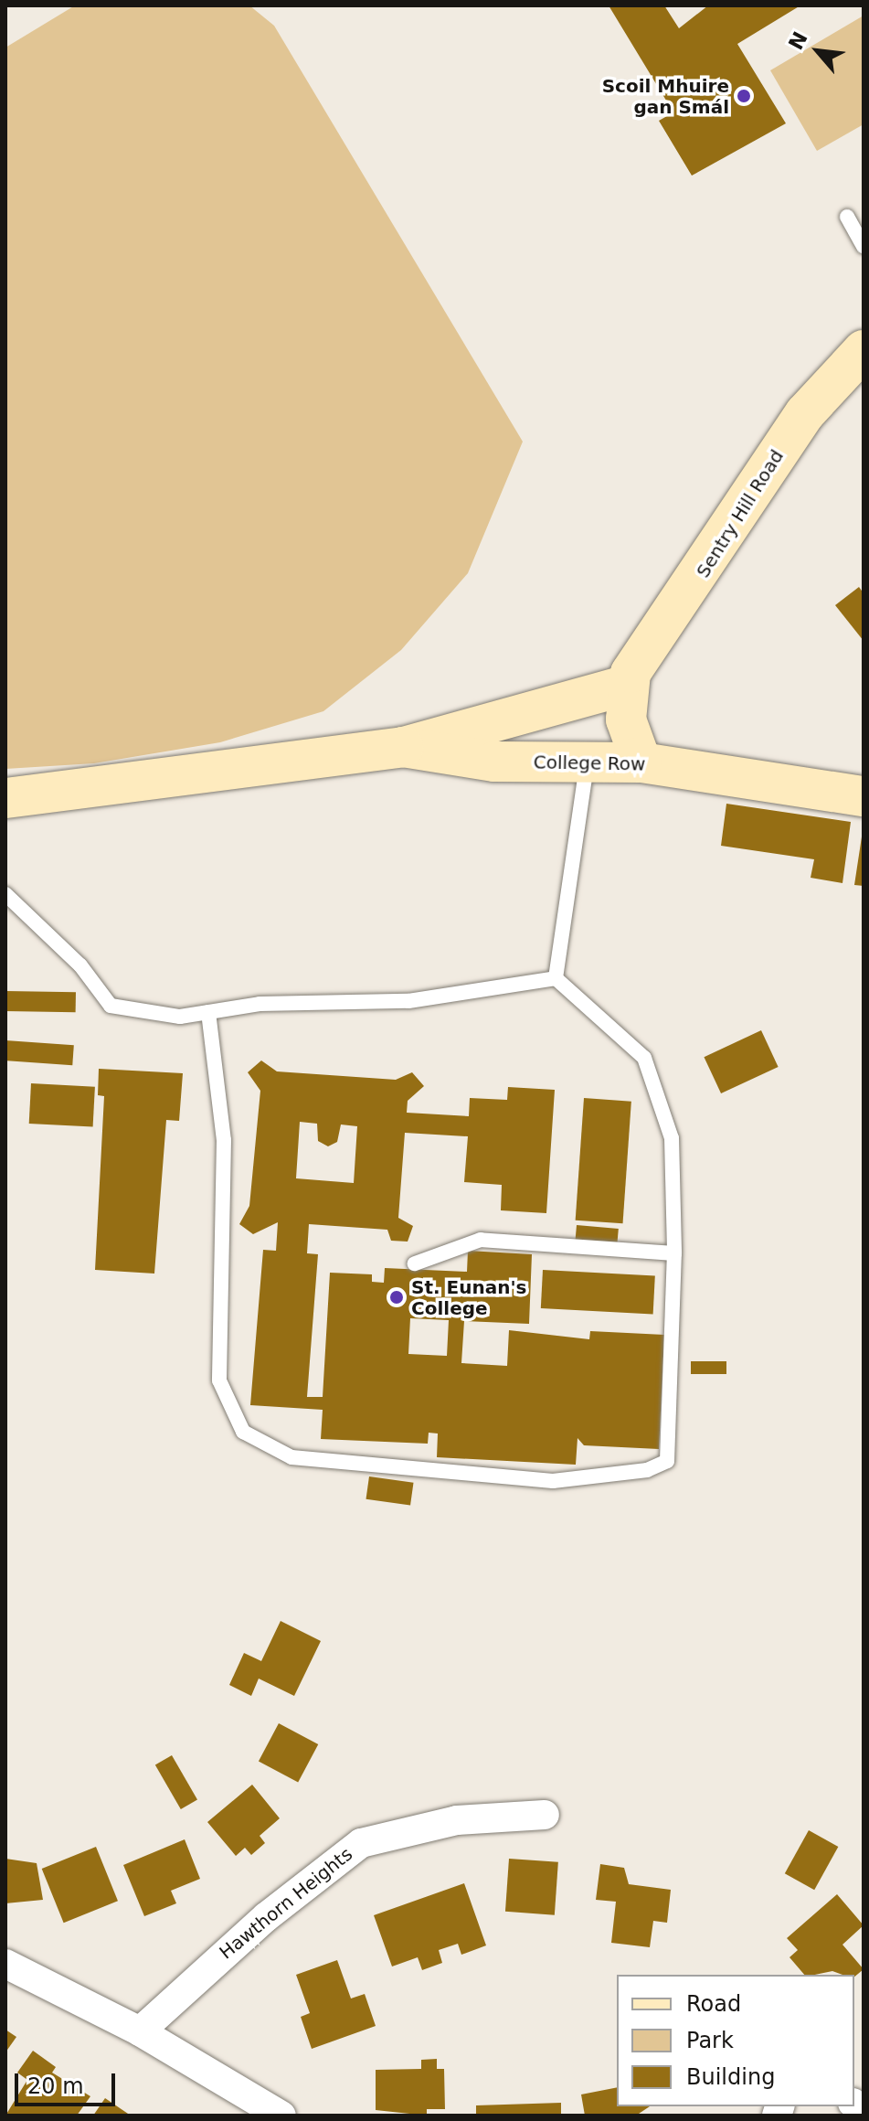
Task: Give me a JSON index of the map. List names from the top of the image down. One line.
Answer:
{"streets":{"street":["Sentry Hill Road","College Row","Hawthorn Heights"]},"crossings":[["Sentry Hill Road","College Row"]],"places":["Scoil Mhuire gan Smál","St. Eunan's College"],"legend":["Road","Park","Building"],"scale_bar":"20 m","north":"top left"}
